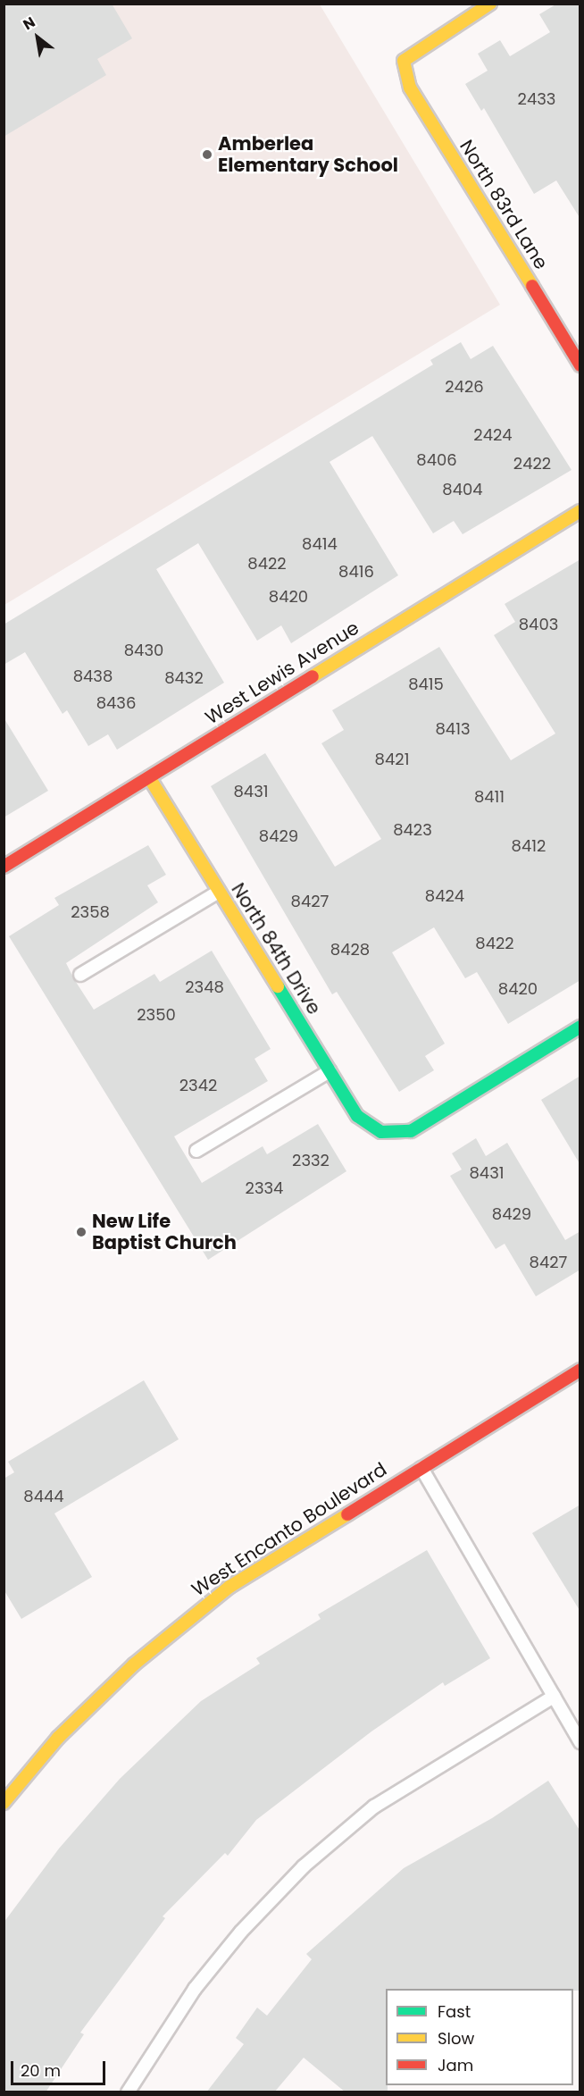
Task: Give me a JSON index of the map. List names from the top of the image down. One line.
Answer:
{"streets":{"street":["North 83rd Lane","West Lewis Avenue","North 84th Drive","West Encanto Boulevard"]},"crossings":[["West Lewis Avenue","North 84th Drive"]],"places":["Amberlea Elementary School","New Life Baptist Church"],"house_numbers":["2433","2426","2424","8406","2422","8404","8414","8422","8416","8420","8403","8430","8438","8432","8415","8436","8413","8421","8431","8411","8423","8429","8412","8424","8427","2358","8422","8428","2348","8420","2350","2342","2332","8431","2334","8429","8427","8444"],"legend":["Fast","Slow","Jam"],"scale_bar":"20 m","north":"top left"}
